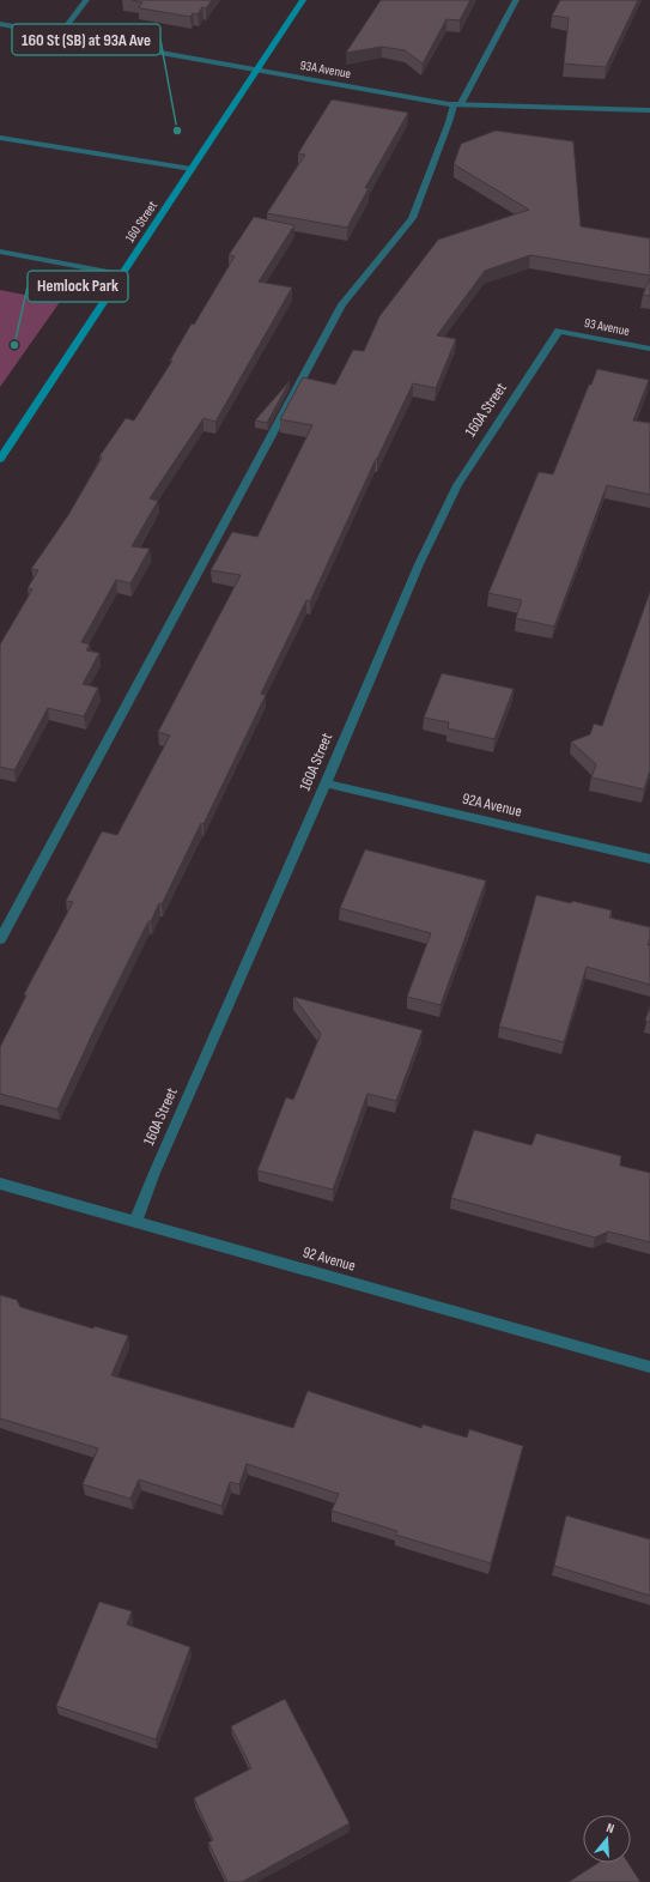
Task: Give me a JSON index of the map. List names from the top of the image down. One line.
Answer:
{"streets":{"main road":["160 Street"],"street":["93A Avenue","93 Avenue","160A Street","92A Avenue","92 Avenue"]},"crossings":[["93A Avenue","160 Street"],["93 Avenue","160A Street"],["160A Street","92A Avenue"],["160A Street","92 Avenue"]],"places":["160 St (SB) at 93A Ave","Hemlock Park"],"north":"top"}
